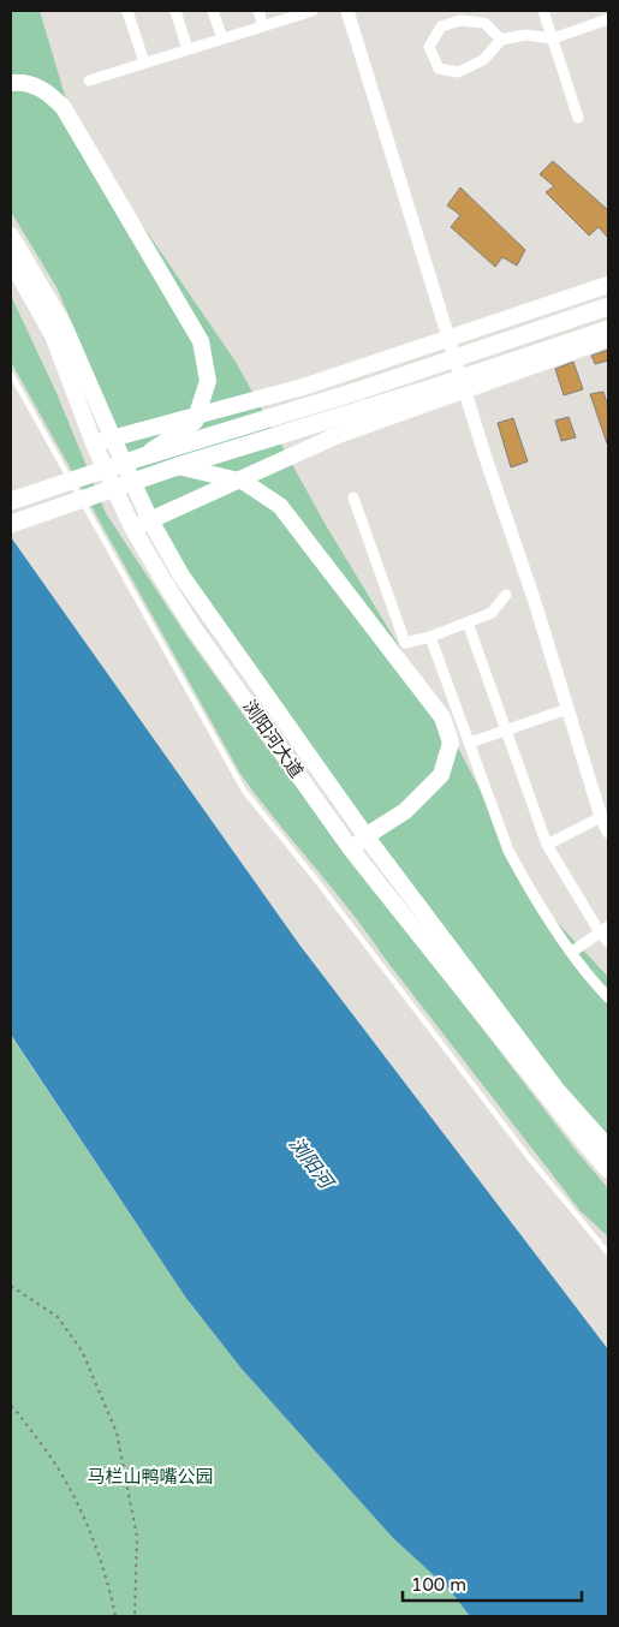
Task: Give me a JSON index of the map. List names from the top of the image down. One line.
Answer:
{"streets":{"main road":["浏阳河大道"]},"water":["浏阳河"],"parks":["马栏山鸭嘴公园"],"scale_bar":"100 m"}
